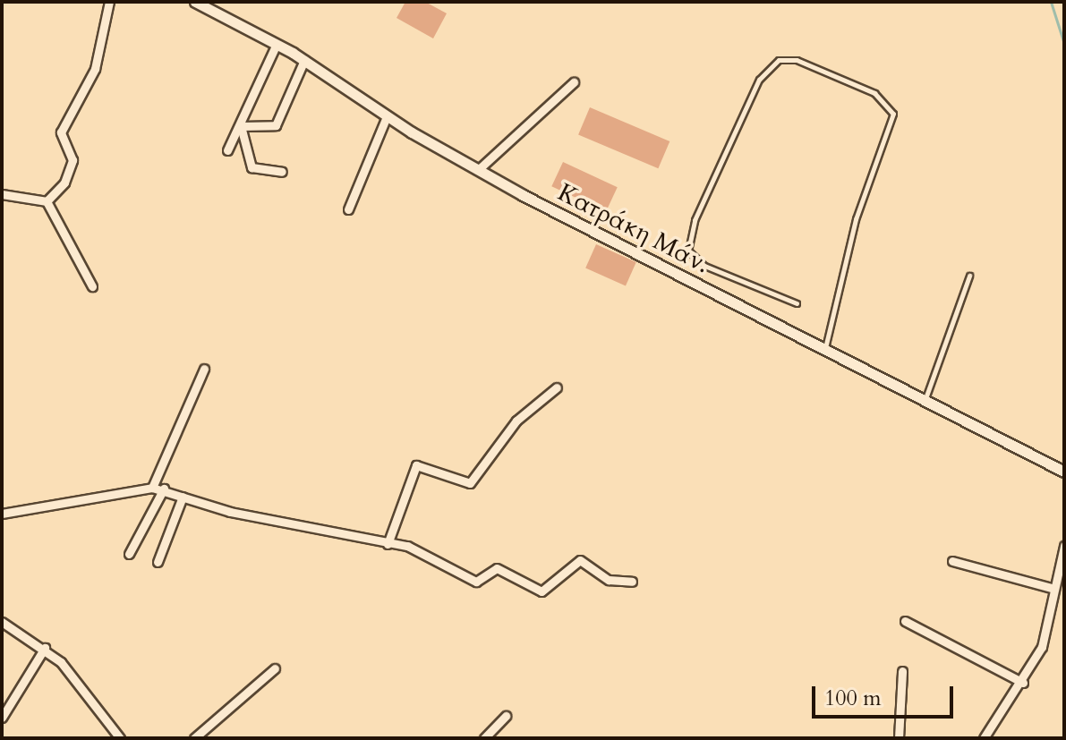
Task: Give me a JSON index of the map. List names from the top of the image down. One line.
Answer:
{"streets":{"street":["Κατράκη Μάν."]},"scale_bar":"100 m"}
